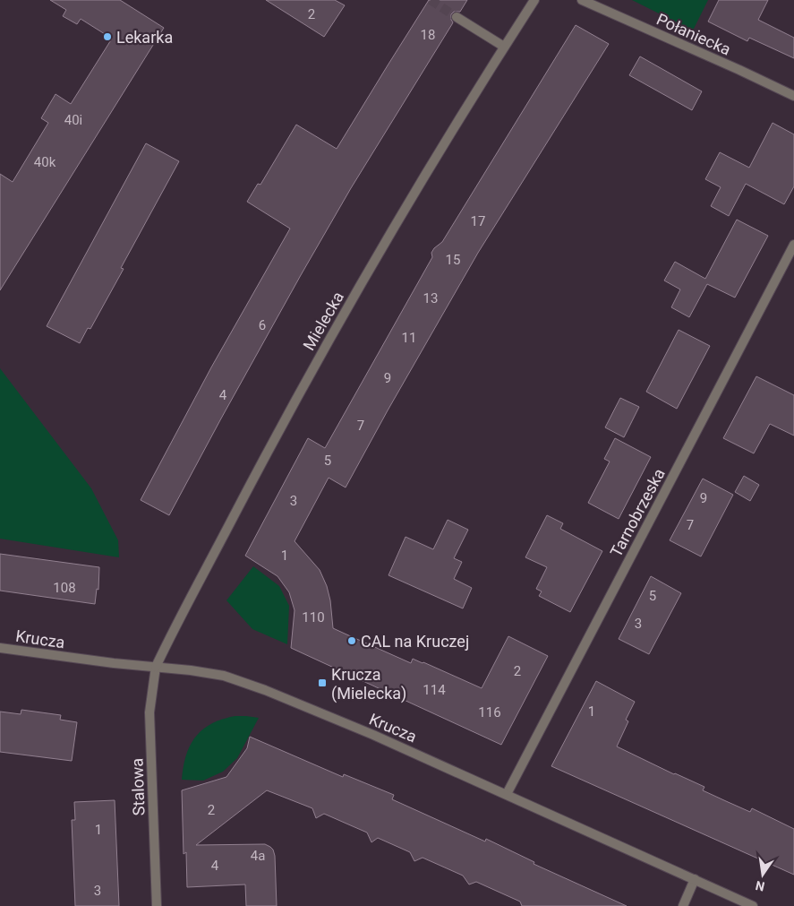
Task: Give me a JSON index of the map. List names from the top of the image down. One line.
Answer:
{"streets":{"street":["Połaniecka","Mielecka","Tarnobrzeska","Krucza","Stalowa"]},"crossings":[["Mielecka","Krucza"],["Mielecka","Stalowa"],["Tarnobrzeska","Krucza"],["Krucza","Stalowa"]],"places":{"other":["Lekarka","CAL na Kruczej"],"transit":["Krucza (Mielecka)"]},"house_numbers":["2","18","40i","40k","17","15","13","6","11","9","4","7","5","9","3","7","1","108","5","110","3","2","114","1","116","2","1","4a","4","3"],"north":"bottom"}
